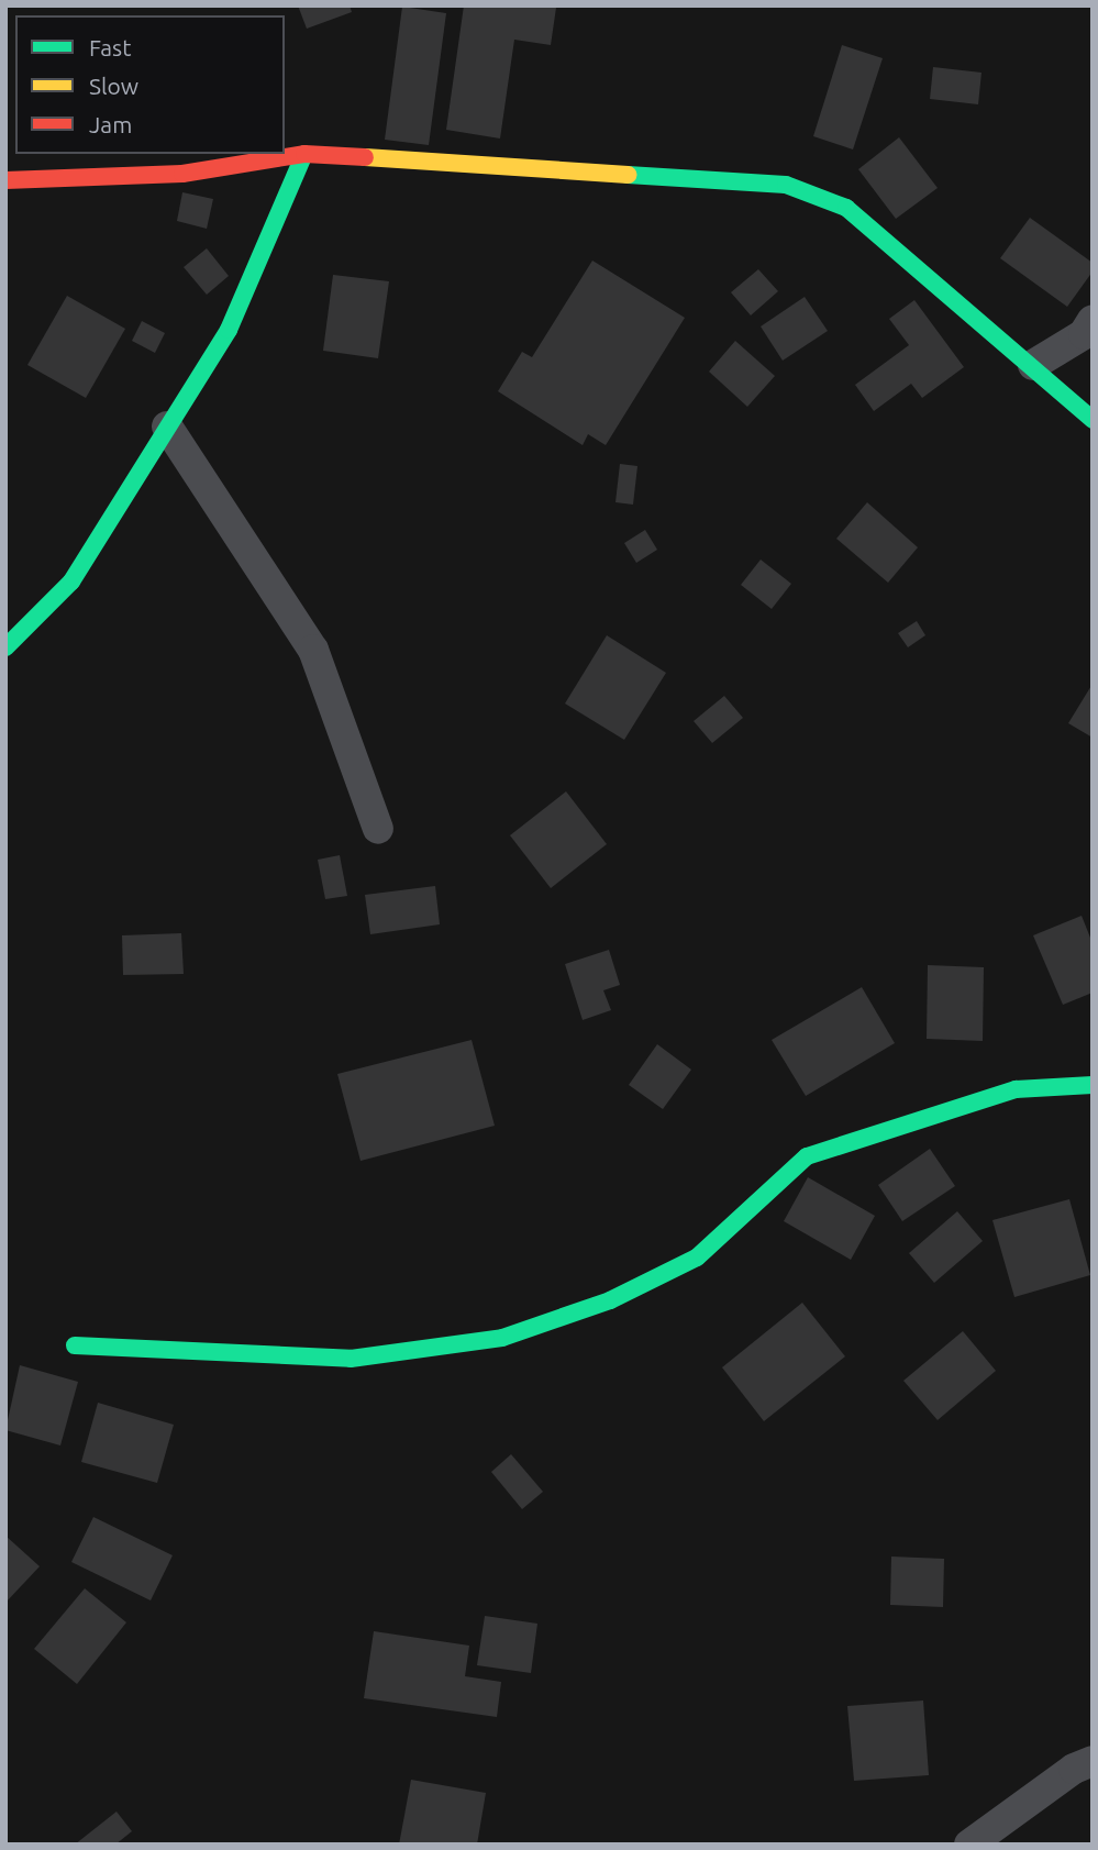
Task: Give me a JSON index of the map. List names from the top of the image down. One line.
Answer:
{"legend":["Fast","Slow","Jam"]}
